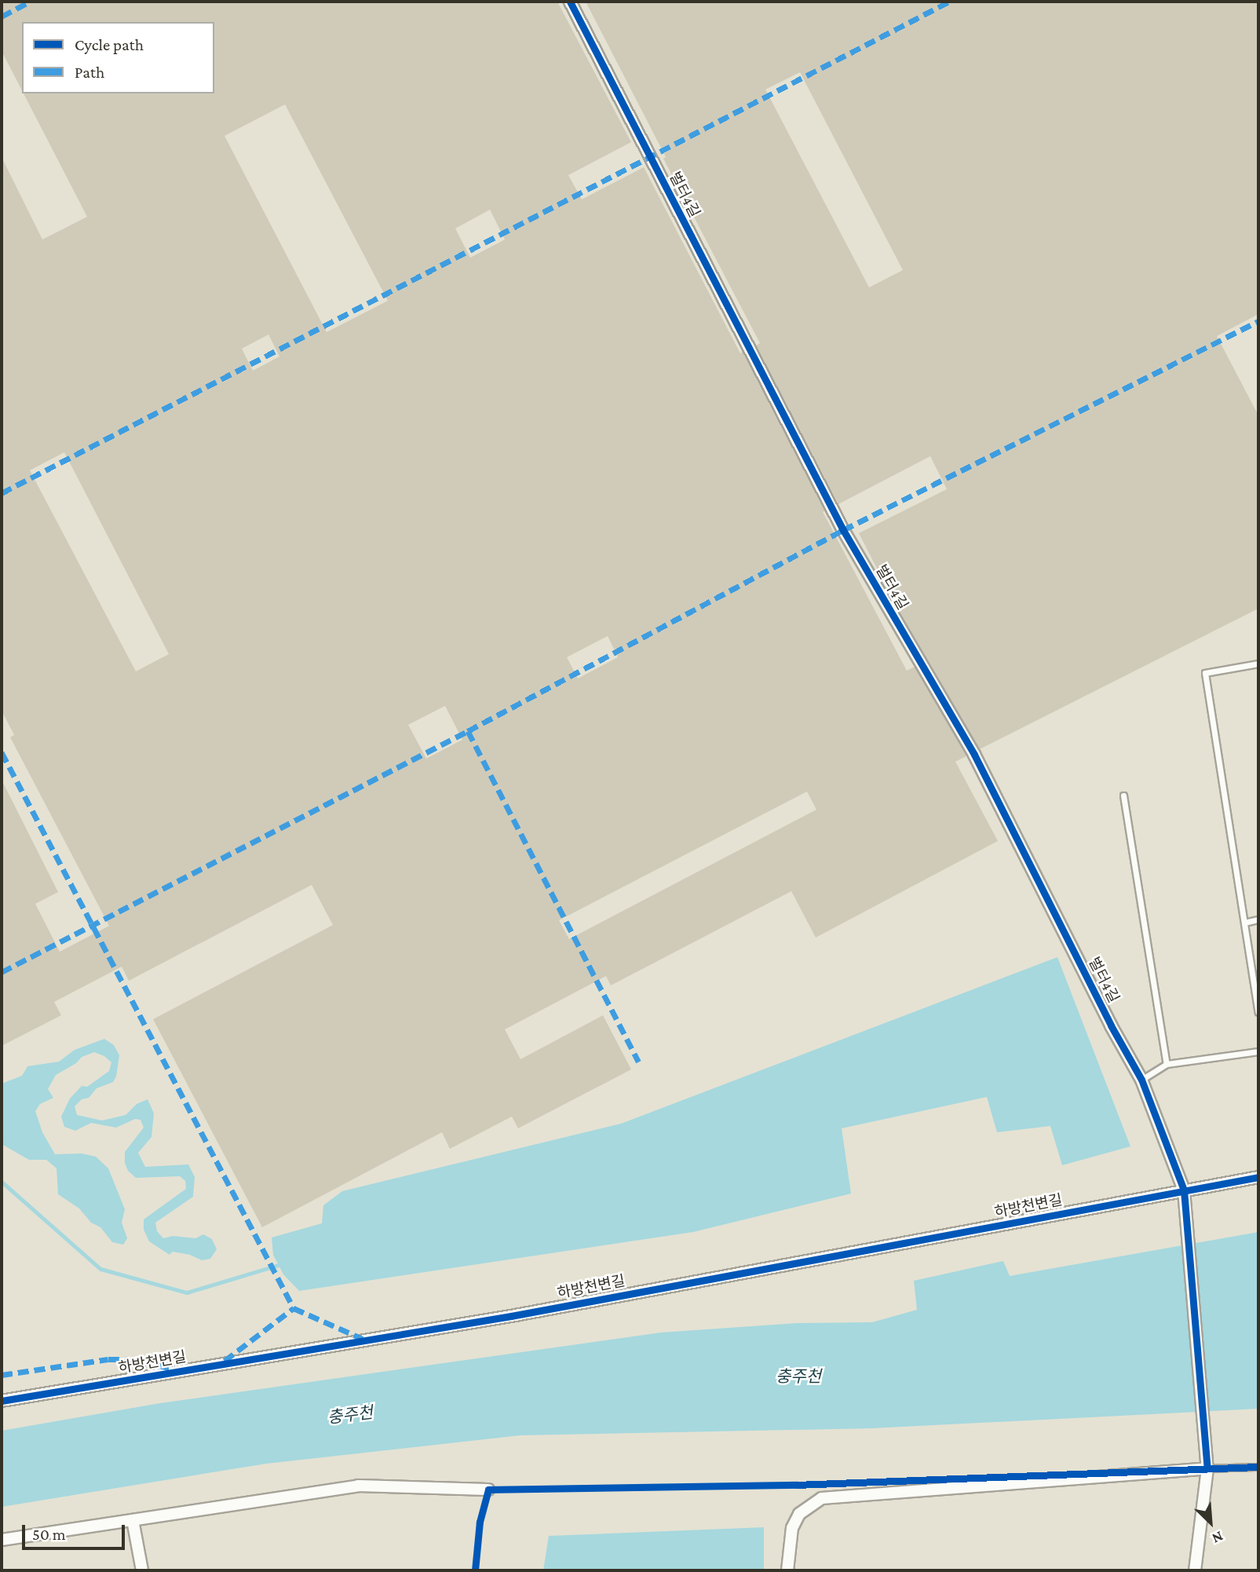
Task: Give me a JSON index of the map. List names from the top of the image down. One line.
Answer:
{"streets":{"street":["벌터4길","하방천변길"]},"crossings":[["벌터4길","하방천변길"]],"water":["충주천"],"legend":["Cycle path","Path"],"scale_bar":"50 m","north":"bottom right"}
